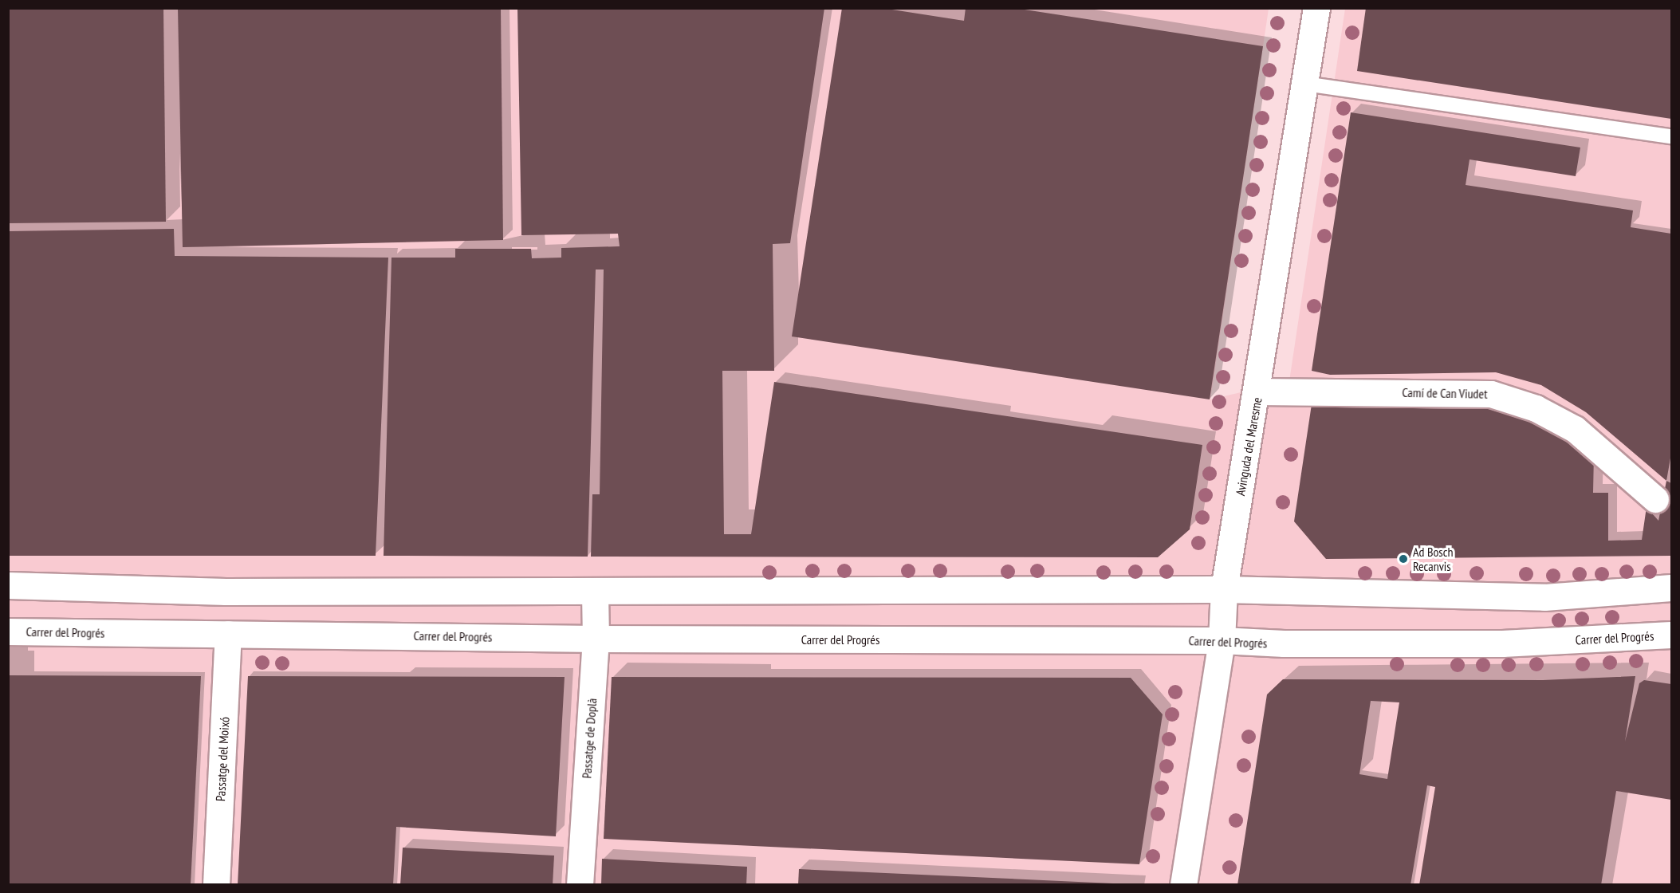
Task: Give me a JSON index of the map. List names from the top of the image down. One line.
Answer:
{"streets":{"street":["Camí de Can Viudet","Avinguda del Maresme","Carrer del Progrés","Passatge de Doplà","Passatge del Moixó"]},"crossings":[["Camí de Can Viudet","Avinguda del Maresme"],["Avinguda del Maresme","Carrer del Progrés"],["Carrer del Progrés","Passatge de Doplà"],["Carrer del Progrés","Passatge del Moixó"]],"places":["Ad Bosch Recanvis"]}
